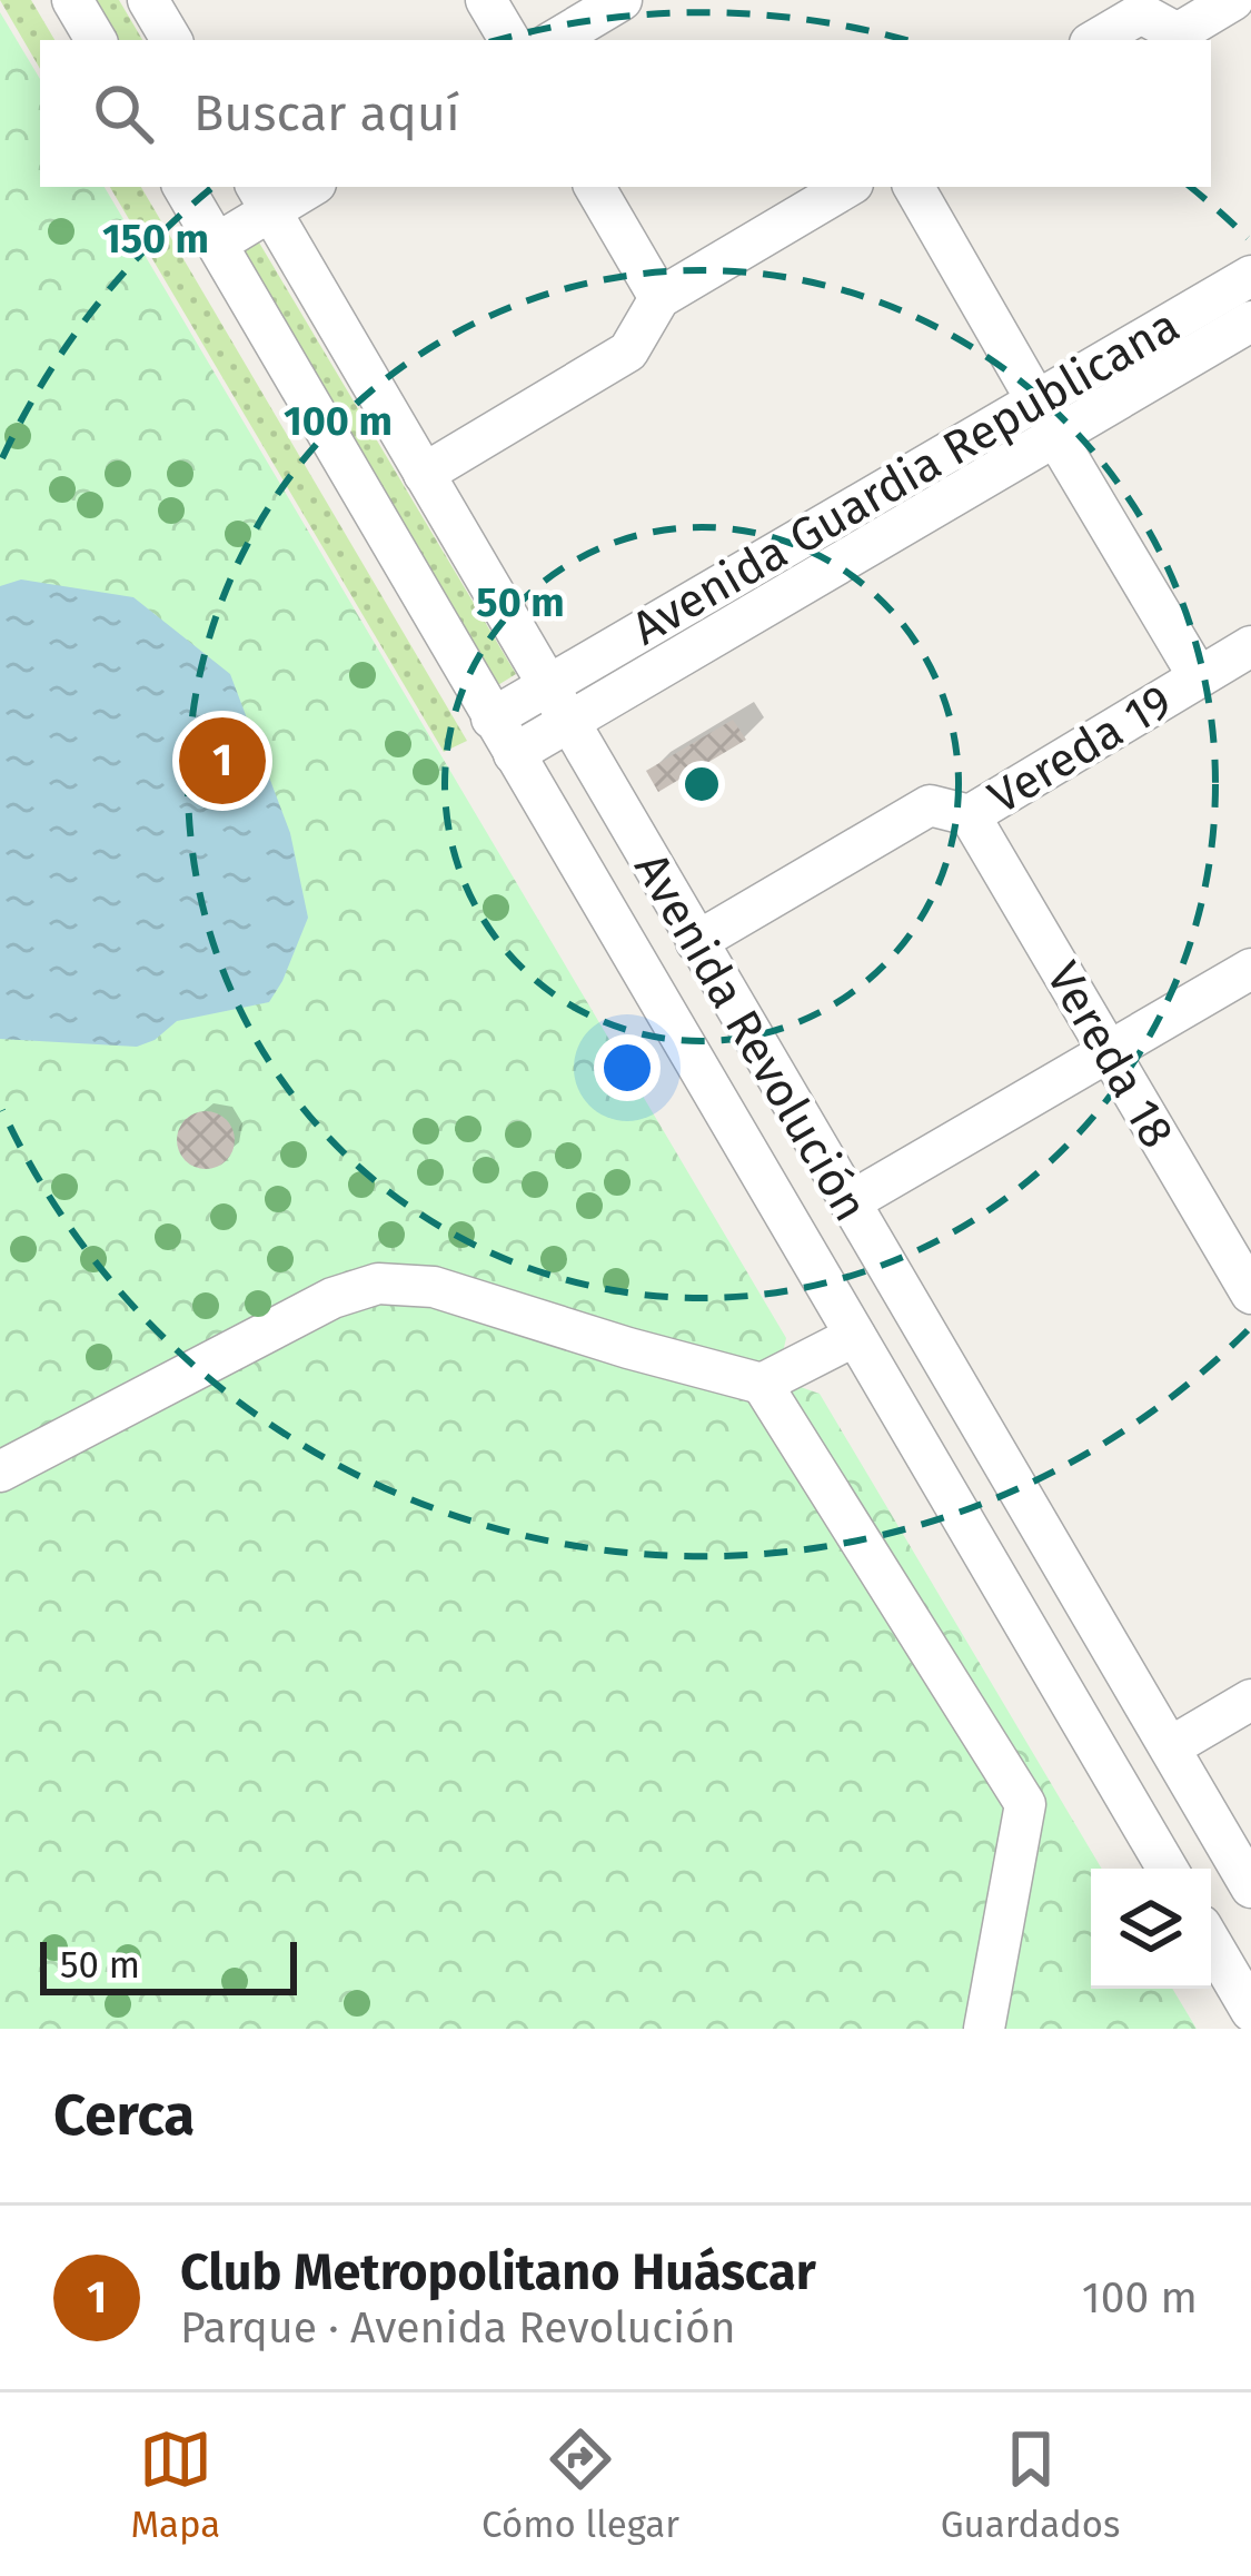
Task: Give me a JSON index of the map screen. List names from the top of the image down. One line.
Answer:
{"streets":{"street":["Avenida Guardia Republicana","Vereda 19","Avenida Revolución","Vereda 18"]},"crossings":[["Avenida Guardia Republicana","Avenida Revolución"],["Vereda 19","Avenida Revolución"],["Vereda 19","Vereda 18"]],"scale_bar":"50 m","page":{"search":"Buscar aquí","pins":"1","scale":"50 m","heading":"Cerca","list":[{"mark":"1","name":"Club Metropolitano Huáscar","note":"Parque · Avenida Revolución","value":"100 m"}],"nav":["Mapa","Cómo llegar","Guardados"]},"rings":["150 m","100 m","50 m"]}
